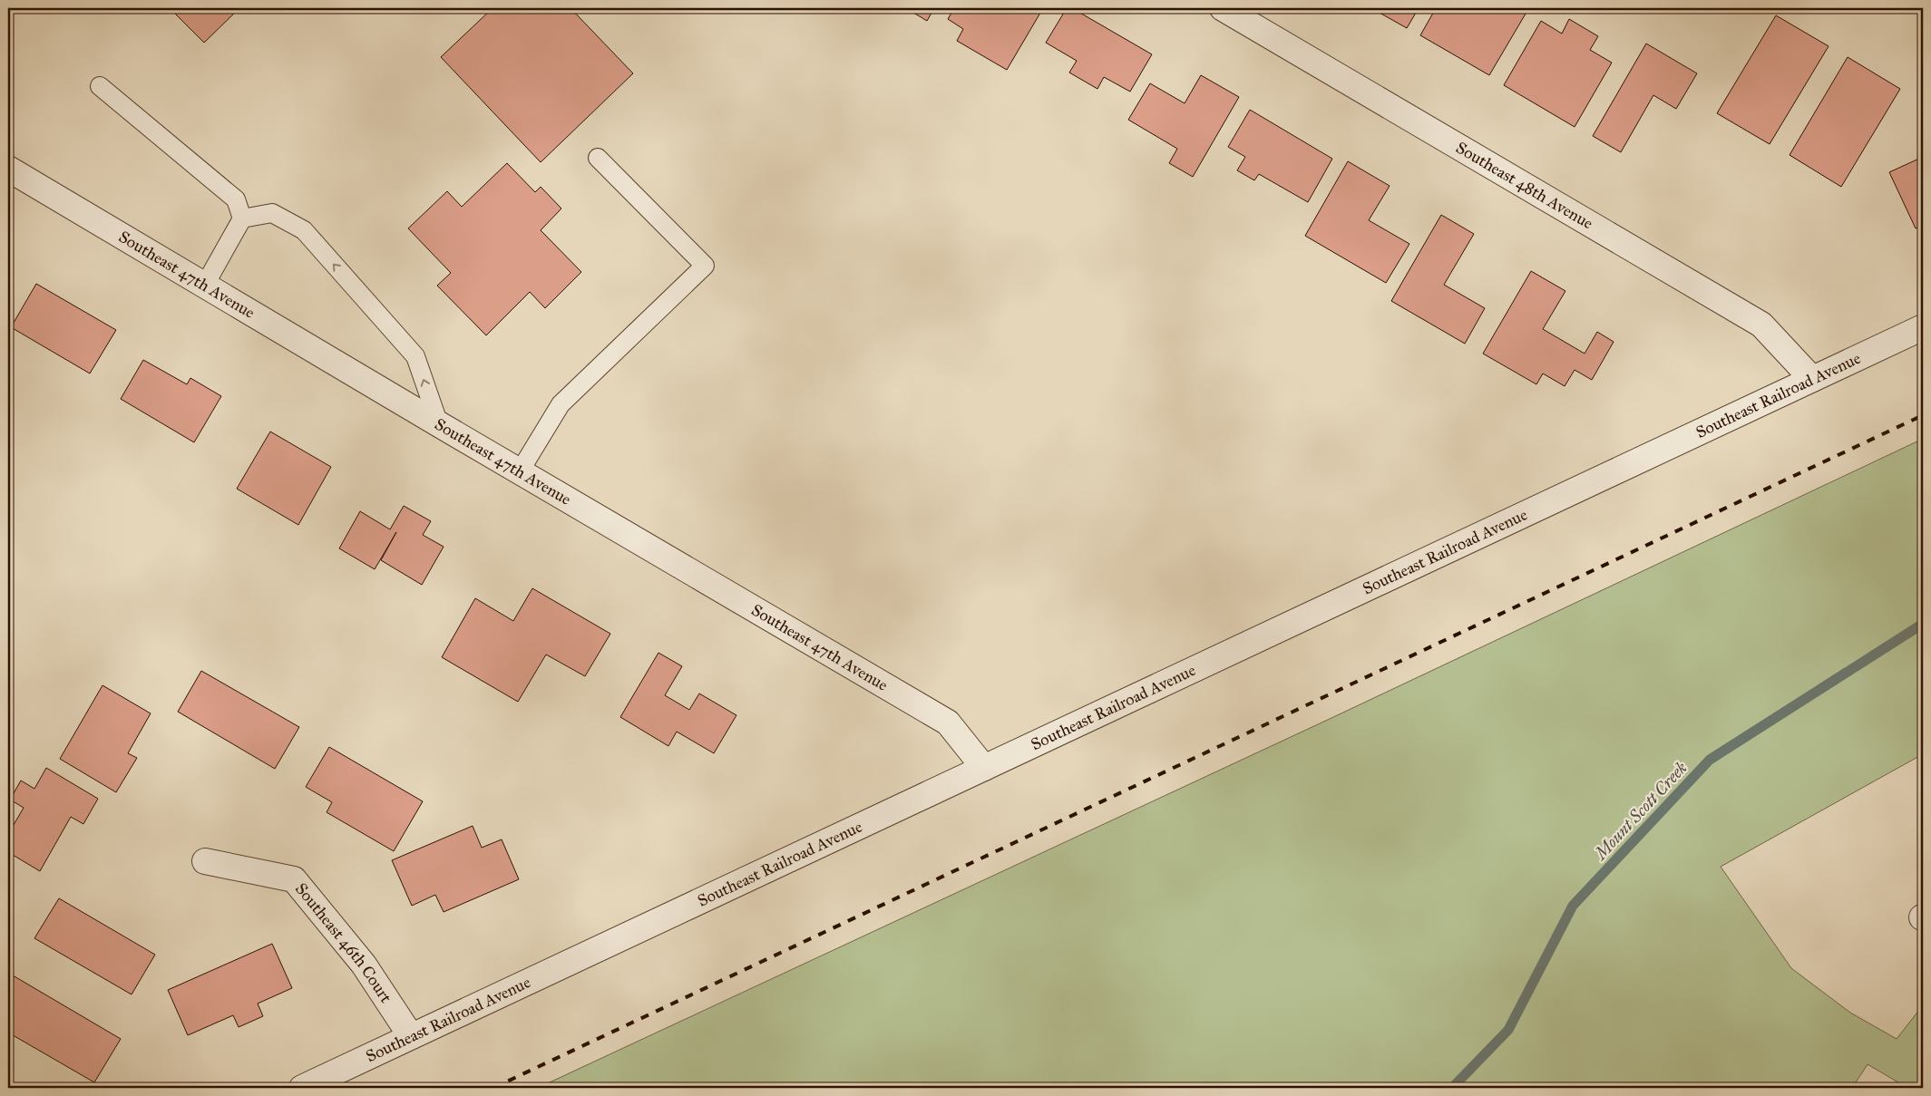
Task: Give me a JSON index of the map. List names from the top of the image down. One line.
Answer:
{"streets":{"street":["Southeast 48th Avenue","Southeast 47th Avenue","Southeast Railroad Avenue","Southeast 46th Court"]},"crossings":[["Southeast 48th Avenue","Southeast Railroad Avenue"],["Southeast 47th Avenue","Southeast Railroad Avenue"],["Southeast Railroad Avenue","Southeast 46th Court"]],"water":["Mount Scott Creek"]}
